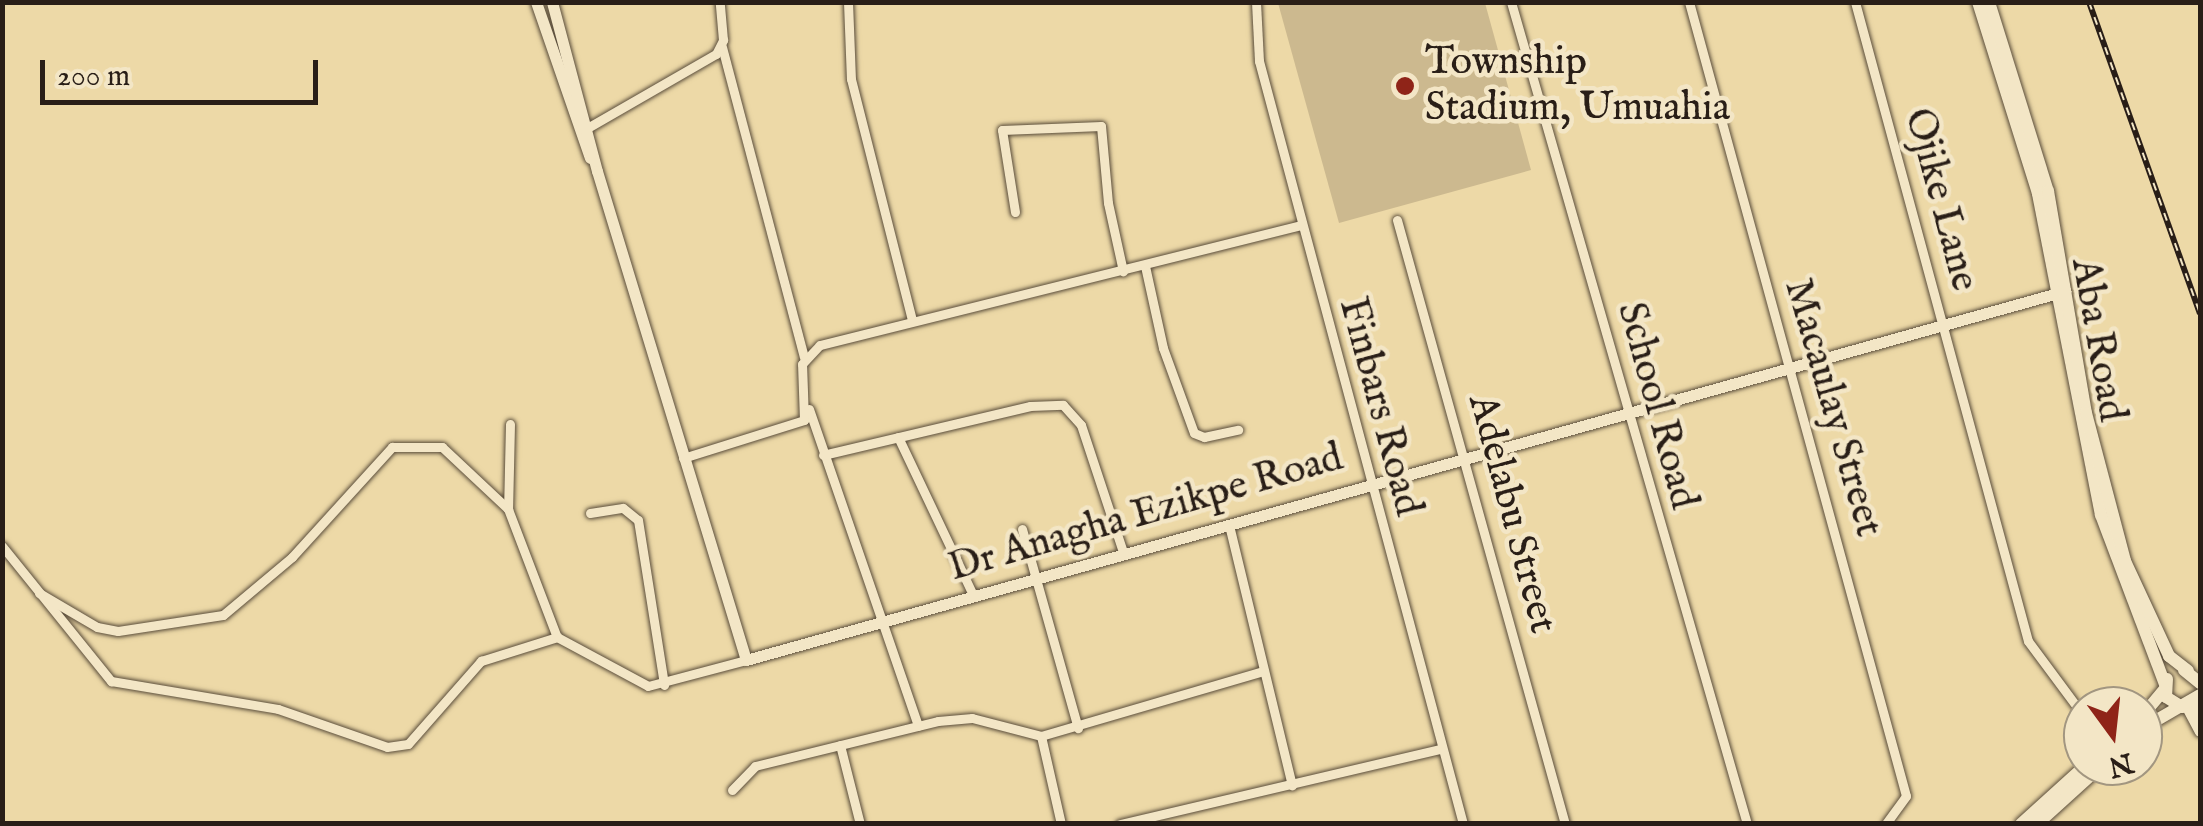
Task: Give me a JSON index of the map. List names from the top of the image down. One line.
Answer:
{"streets":{"main road":["Aba Road"],"street":["Ojike Lane","School Road","Finbars Road","Macaulay Street","Dr Anagha Ezikpe Road","Adelabu Street"]},"crossings":[["Ojike Lane","Dr Anagha Ezikpe Road"],["Aba Road","Dr Anagha Ezikpe Road"],["School Road","Dr Anagha Ezikpe Road"],["Finbars Road","Dr Anagha Ezikpe Road"],["Macaulay Street","Dr Anagha Ezikpe Road"],["Dr Anagha Ezikpe Road","Adelabu Street"]],"places":["Township Stadium, Umuahia"],"scale_bar":"200 m","north":"bottom"}
